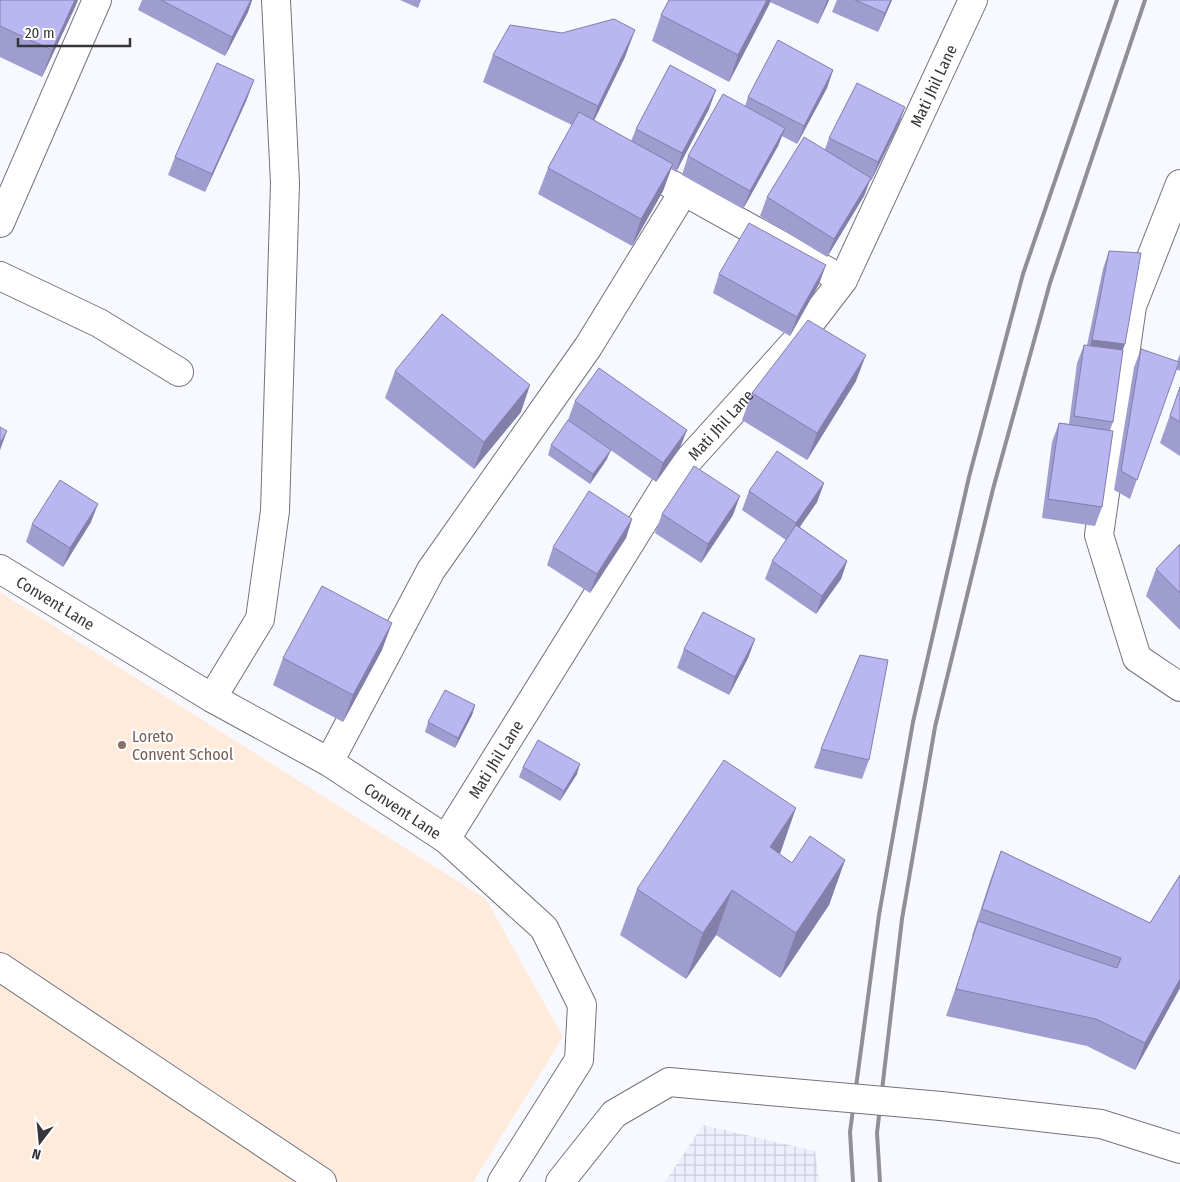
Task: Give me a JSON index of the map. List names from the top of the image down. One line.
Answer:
{"streets":{"street":["Mati Jhil Lane","Convent Lane"]},"crossings":[["Mati Jhil Lane","Convent Lane"]],"places":["Loreto Convent School"],"scale_bar":"20 m","north":"bottom"}
